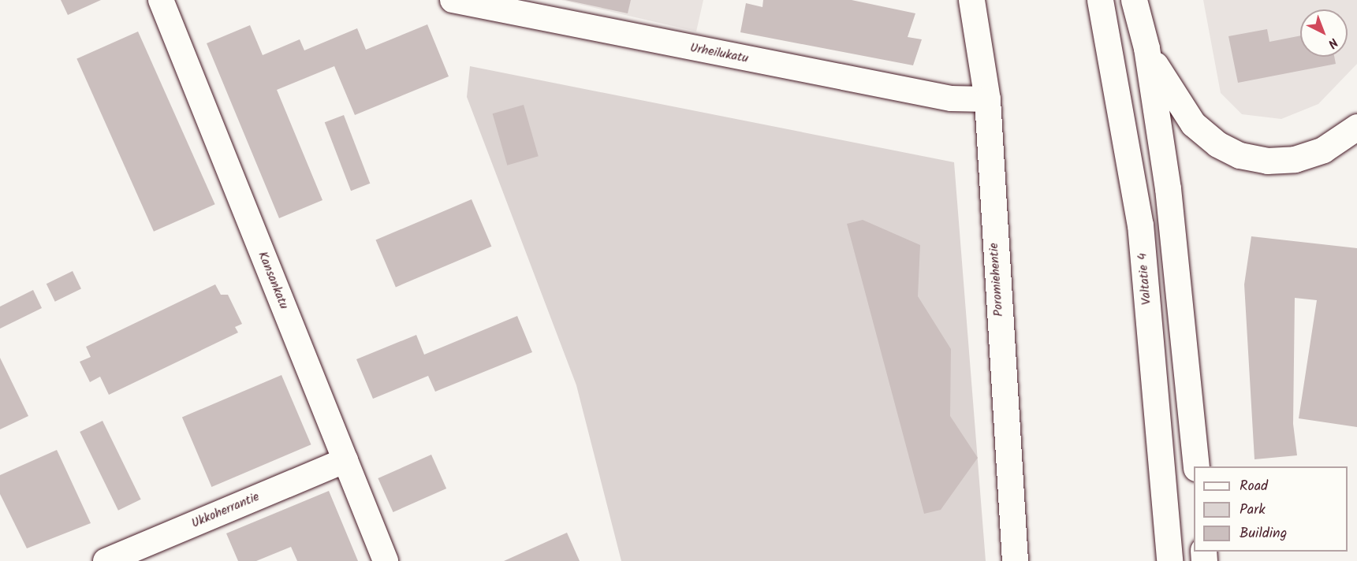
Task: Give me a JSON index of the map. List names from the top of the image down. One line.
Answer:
{"streets":{"main road":["Valtatie 4","Poromiehentie"],"street":["Urheilukatu","Kansankatu","Ukkoherrantie"]},"crossings":[["Urheilukatu","Poromiehentie"],["Kansankatu","Ukkoherrantie"]],"legend":["Road","Park","Building"],"north":"bottom right"}
